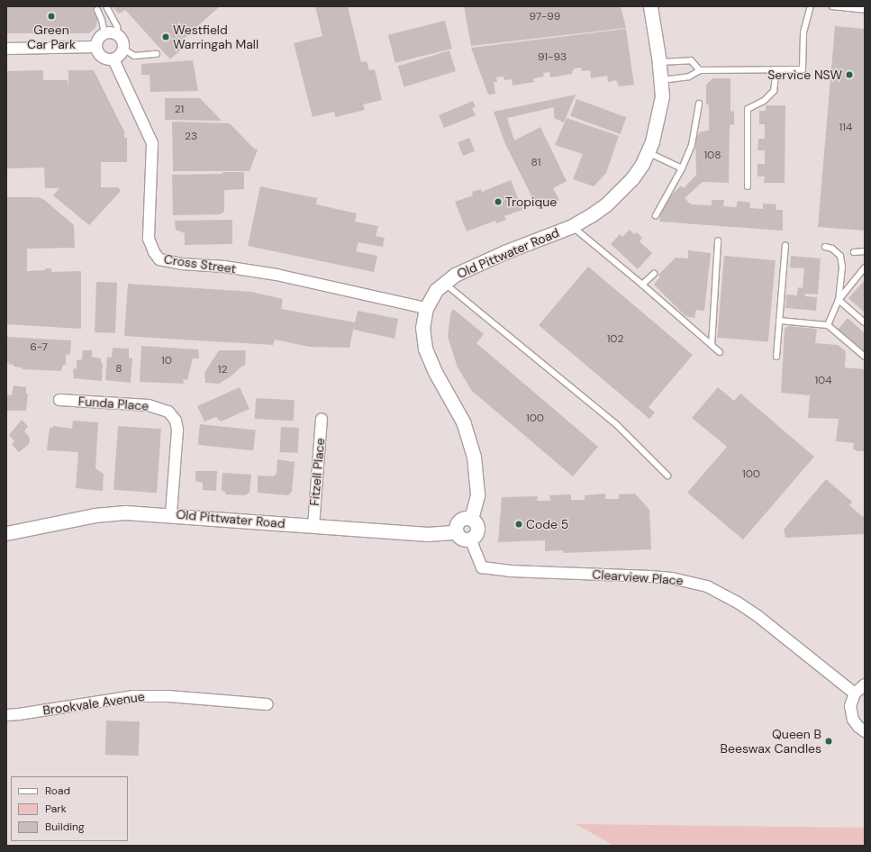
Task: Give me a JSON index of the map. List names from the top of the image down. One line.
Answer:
{"streets":{"street":["Old Pittwater Road","Cross Street","Funda Place","Fitzell Place","Clearview Place","Brookvale Avenue"]},"crossings":[["Old Pittwater Road","Cross Street"],["Old Pittwater Road","Funda Place"],["Old Pittwater Road","Fitzell Place"],["Old Pittwater Road","Clearview Place"]],"places":["Green Car Park","Westfield Warringah Mall","Service NSW","Tropique","Code 5","Queen B Beeswax Candles"],"house_numbers":["97-99","91-93","21","114","23","108","81","102","6-7","10","8","12","104","100","100"],"legend":["Road","Park","Building"]}
